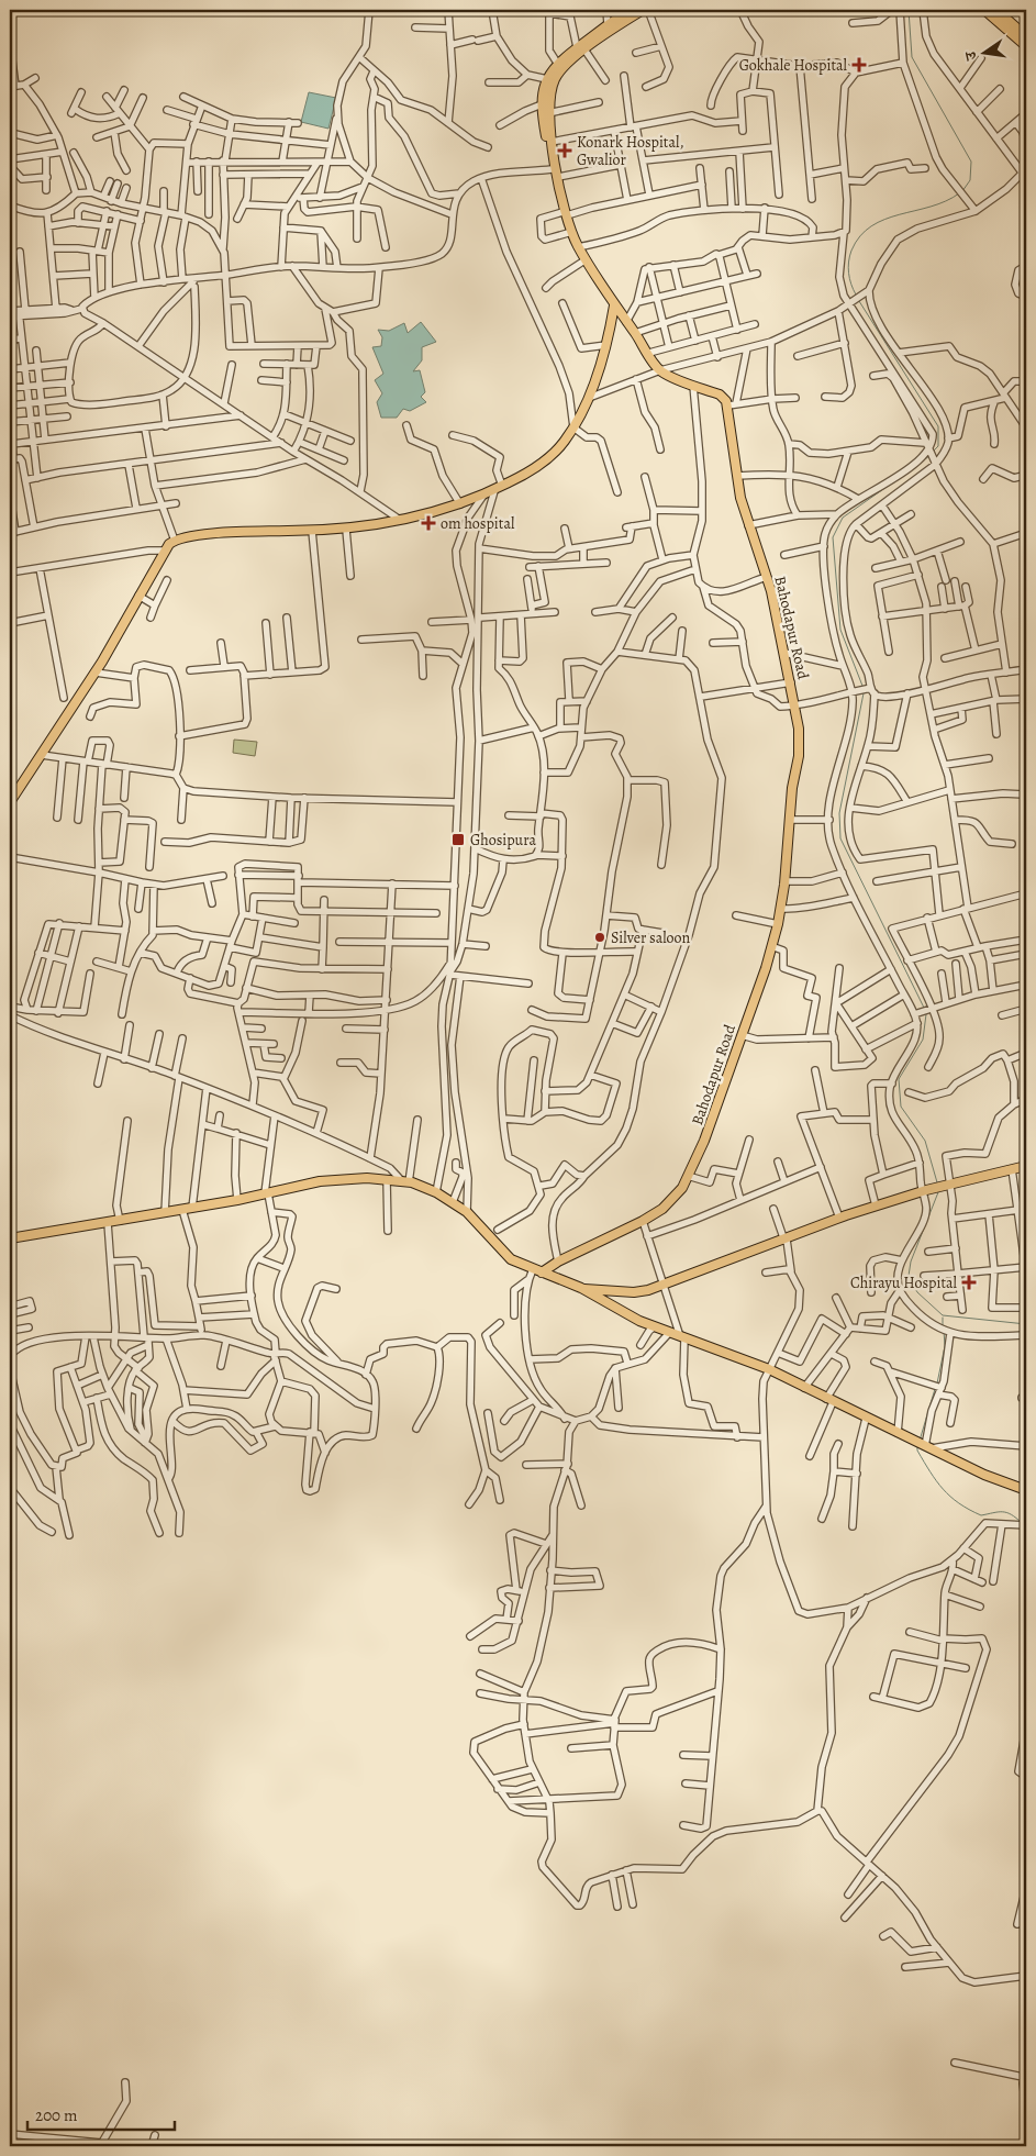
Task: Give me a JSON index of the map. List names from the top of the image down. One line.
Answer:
{"streets":{"main road":["Bahodapur Road"]},"places":{"health":["Gokhale Hospital","Konark Hospital, Gwalior","om hospital","Chirayu Hospital"],"transit":["Ghosipura"],"other":["Silver saloon"]},"scale_bar":"200 m","north":"left"}
